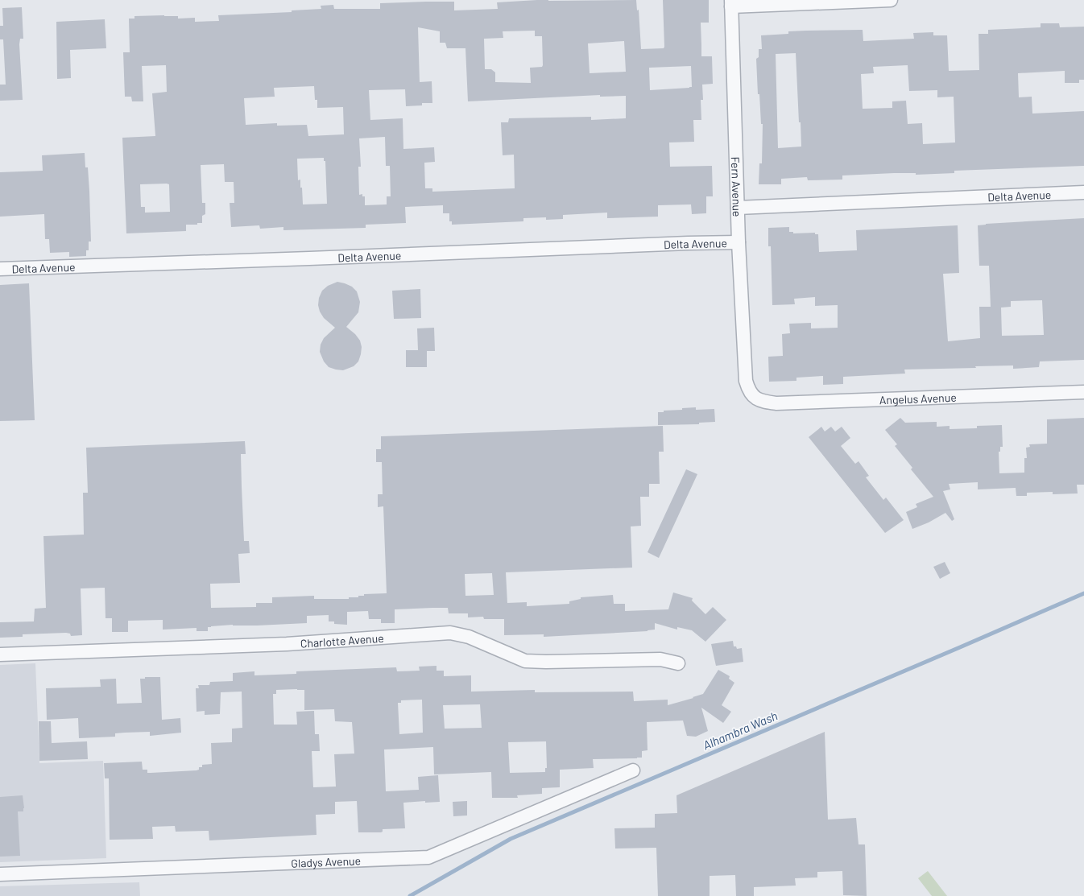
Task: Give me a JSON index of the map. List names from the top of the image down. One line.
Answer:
{"streets":{"street":["Fern Avenue","Delta Avenue","Angelus Avenue","Charlotte Avenue","Gladys Avenue"]},"crossings":[["Fern Avenue","Delta Avenue"],["Fern Avenue","Angelus Avenue"]],"water":["Alhambra Wash"]}
